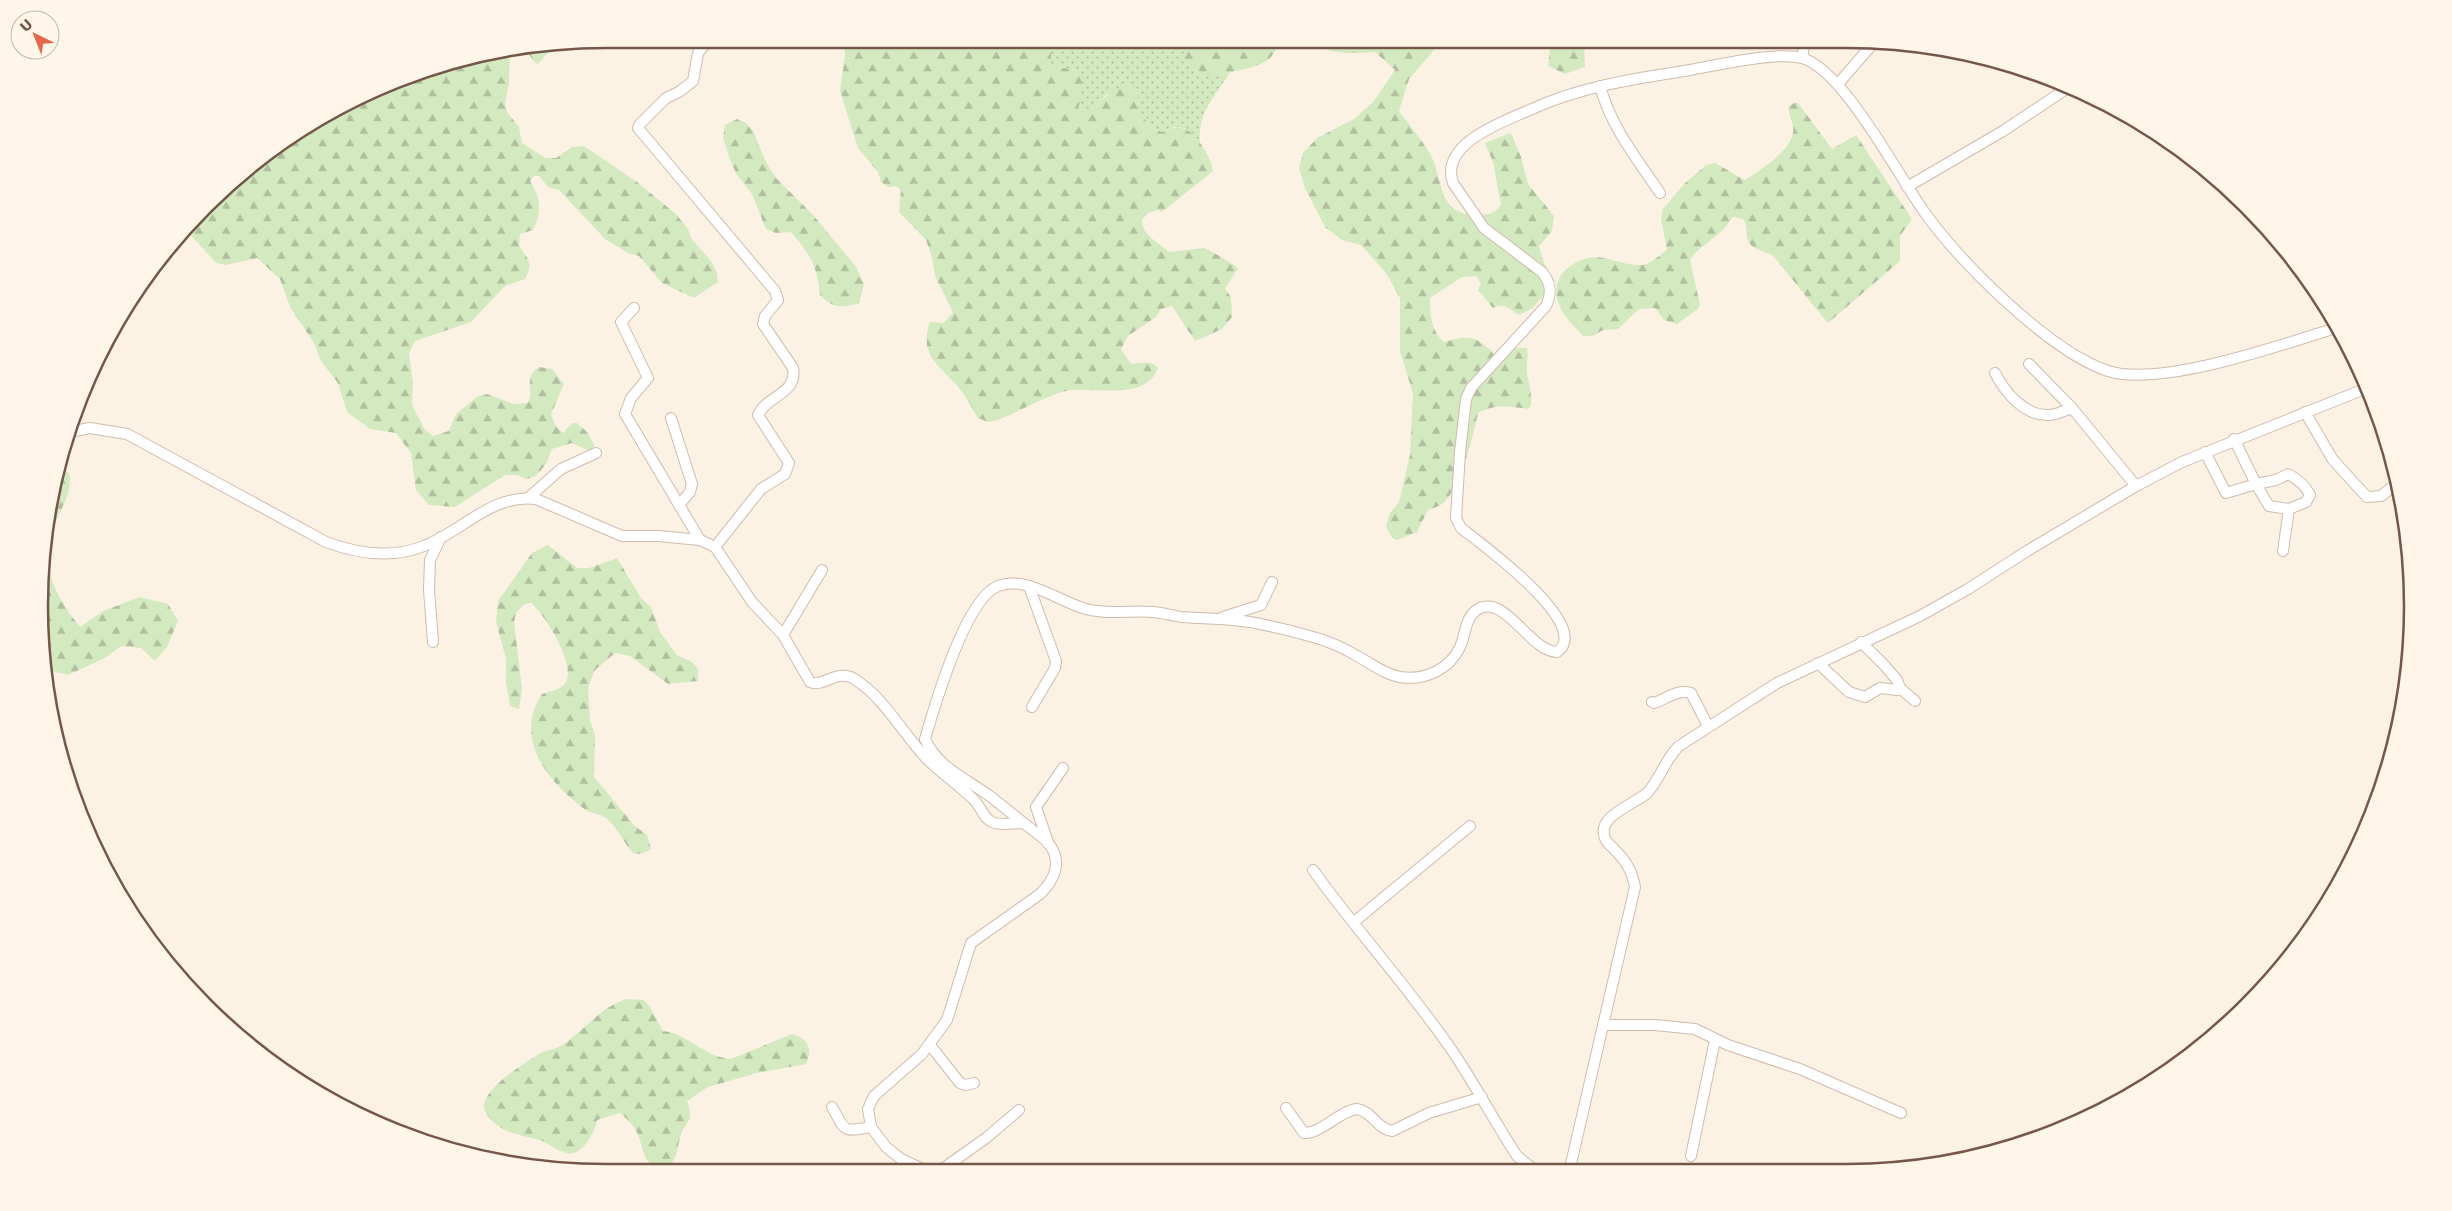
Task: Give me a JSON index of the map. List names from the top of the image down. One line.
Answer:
{"north":"top left"}
